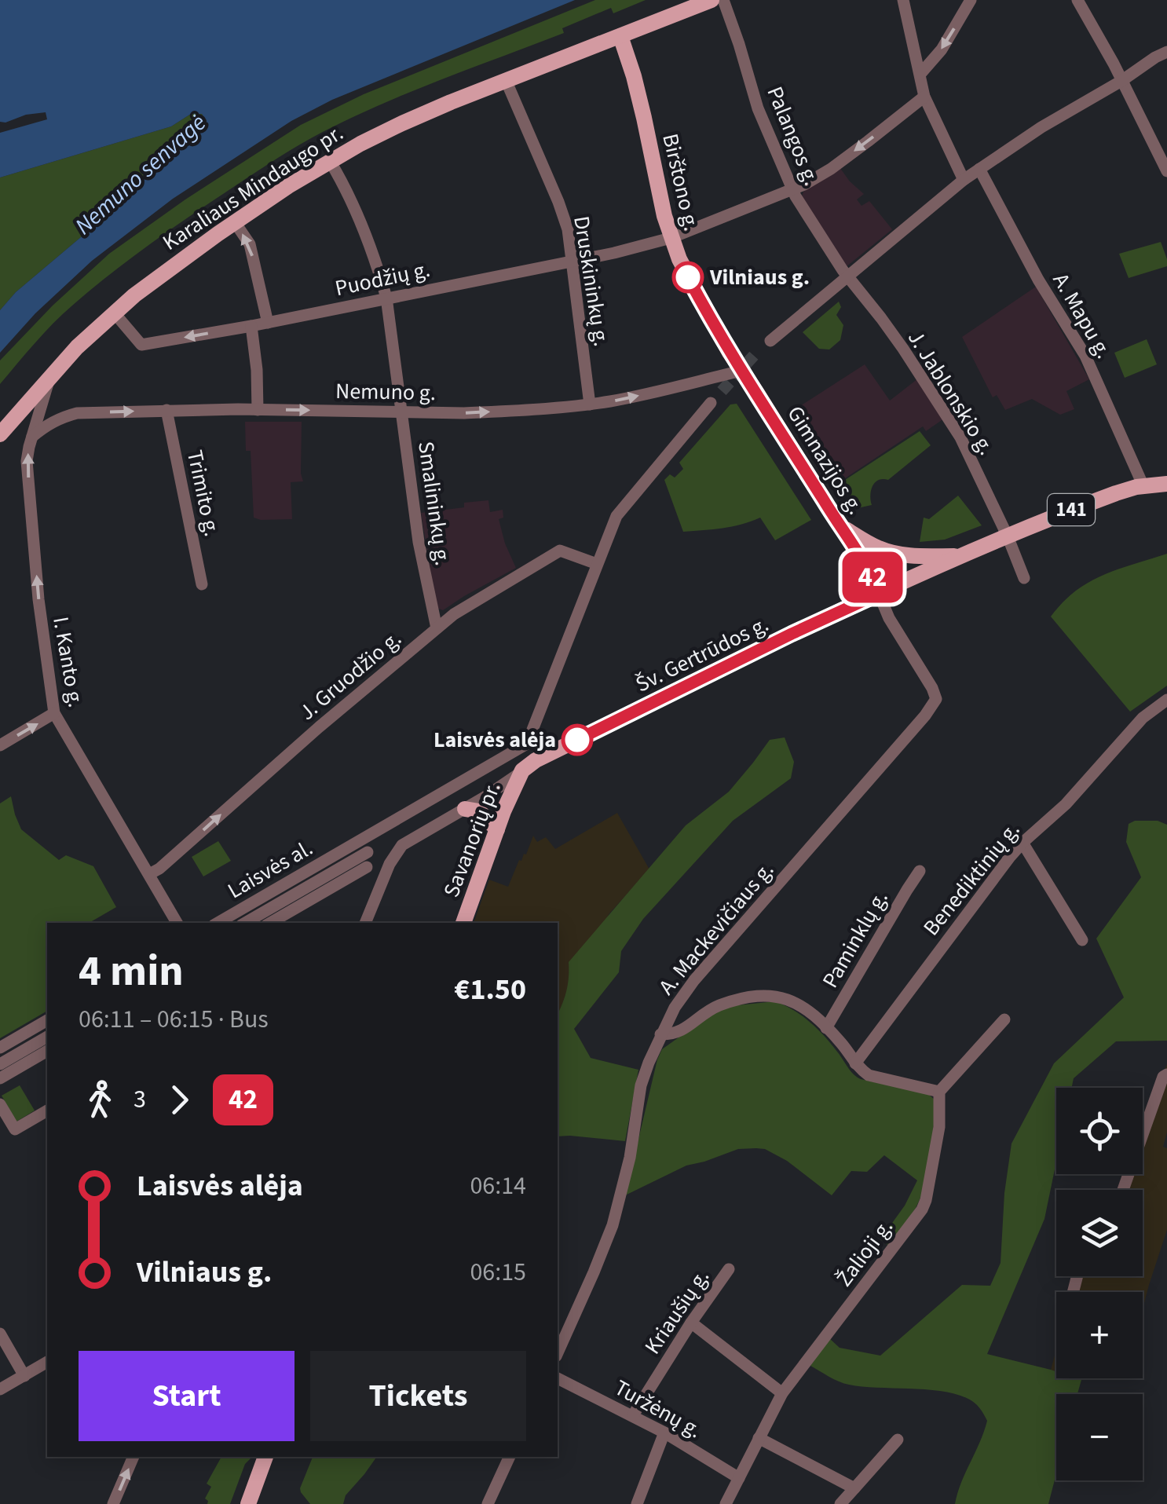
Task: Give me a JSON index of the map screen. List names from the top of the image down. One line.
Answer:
{"streets":{"main road":["Birštono g.","Karaliaus Mindaugo pr.","Gimnazijos g.","141","Šv. Gertrūdos g.","Savanorių pr."],"street":["Palangos g.","Puodžių g.","Druskininkų g.","A. Mapu g.","Nemuno g.","J. Jablonskio g.","Trimito g.","Smalininkų g.","I. Kanto g.","J. Gruodžio g.","Laisvės al.","Benediktinių g.","A. Mackevičiaus g.","Paminklų g.","Žalioji g.","Kriaušių g.","Turžėnų g."]},"crossings":[["Palangos g.","Puodžių g."],["Palangos g.","J. Jablonskio g."],["Birštono g.","Karaliaus Mindaugo pr."],["Birštono g.","Puodžių g."],["Birštono g.","Nemuno g."],["Birštono g.","Gimnazijos g."],["Karaliaus Mindaugo pr.","Puodžių g."],["Karaliaus Mindaugo pr.","Druskininkų g."],["Karaliaus Mindaugo pr.","Smalininkų g."],["Karaliaus Mindaugo pr.","I. Kanto g."],["Puodžių g.","Druskininkų g."],["Puodžių g.","Smalininkų g."],["Druskininkų g.","Nemuno g."],["A. Mapu g.","Šv. Gertrūdos g."],["Nemuno g.","Gimnazijos g."],["Nemuno g.","Trimito g."],["Nemuno g.","Smalininkų g."],["Nemuno g.","I. Kanto g."],["J. Jablonskio g.","Šv. Gertrūdos g."],["Gimnazijos g.","Šv. Gertrūdos g."],["Gimnazijos g.","A. Mackevičiaus g."],["Smalininkų g.","J. Gruodžio g."],["Šv. Gertrūdos g.","Savanorių pr."],["I. Kanto g.","J. Gruodžio g."],["J. Gruodžio g.","Laisvės al."],["Žalioji g.","Turžėnų g."],["Kriaušių g.","Turžėnų g."]],"one_way":["Nemuno g.","I. Kanto g.","J. Gruodžio g."],"water":["Nemuno senvagė"],"places":["Vilniaus g.","Laisvės alėja"],"lines":["bus line 42"],"page":{"on_map":"42","heading":["4 min","06:11 – 06:15 · Bus","€1.50"],"legs":["3","42"],"map_buttons":["+","−"],"list":[{"name":"Laisvės alėja","value":"06:14"},{"name":"Vilniaus g.","value":"06:15"}],"buttons":["Start","Tickets"]}}
